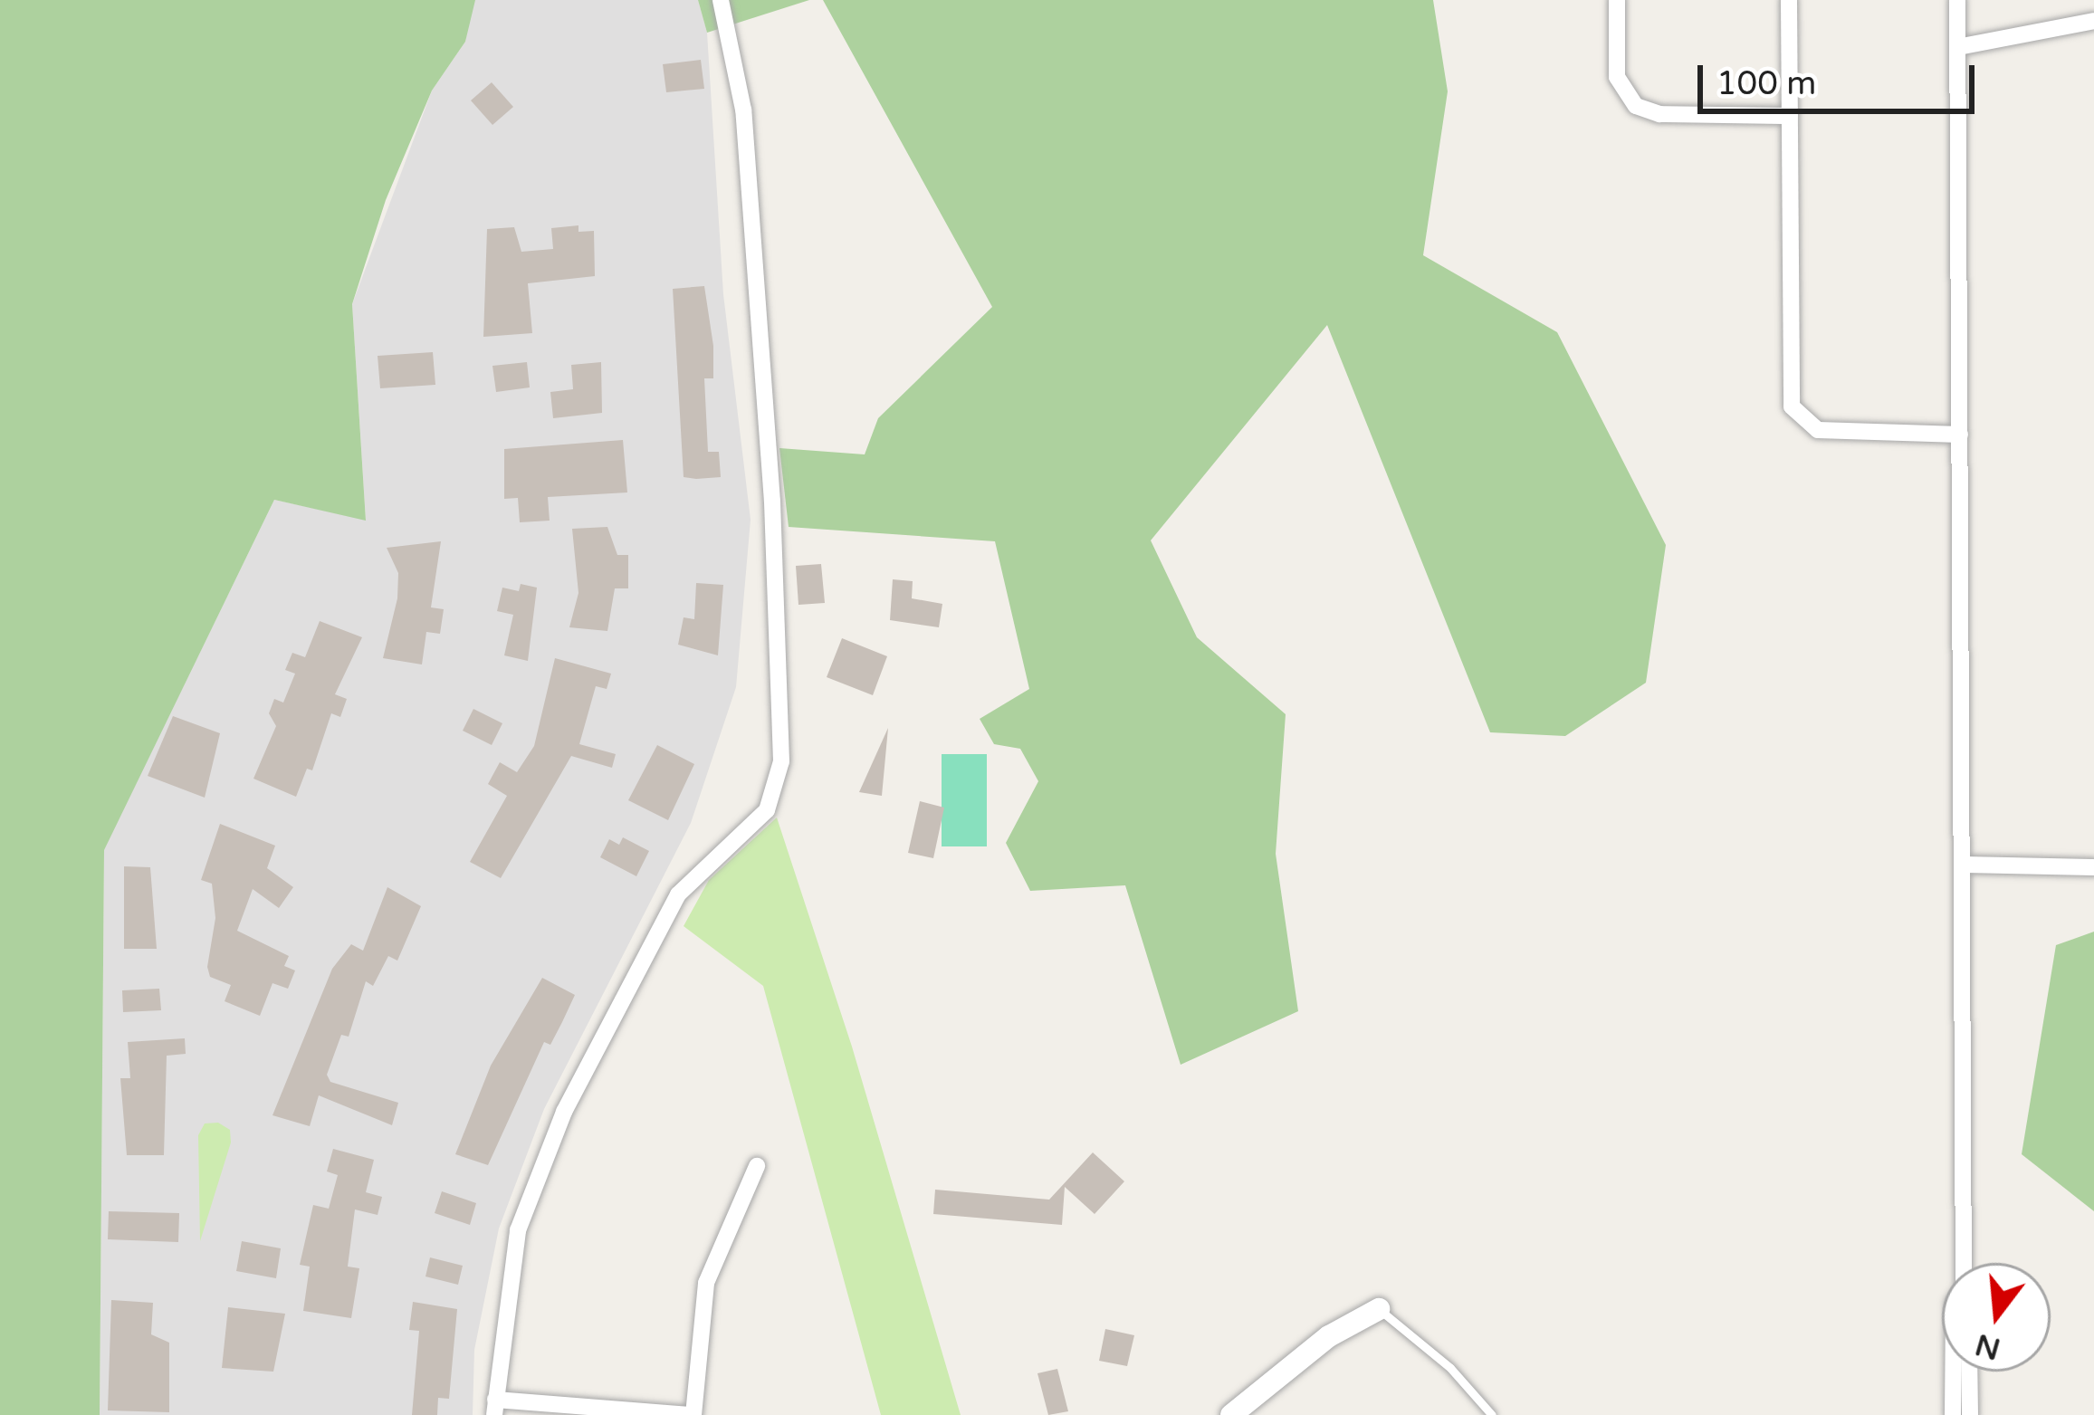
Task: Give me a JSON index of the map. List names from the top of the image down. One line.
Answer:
{"scale_bar":"100 m","north":"bottom"}
